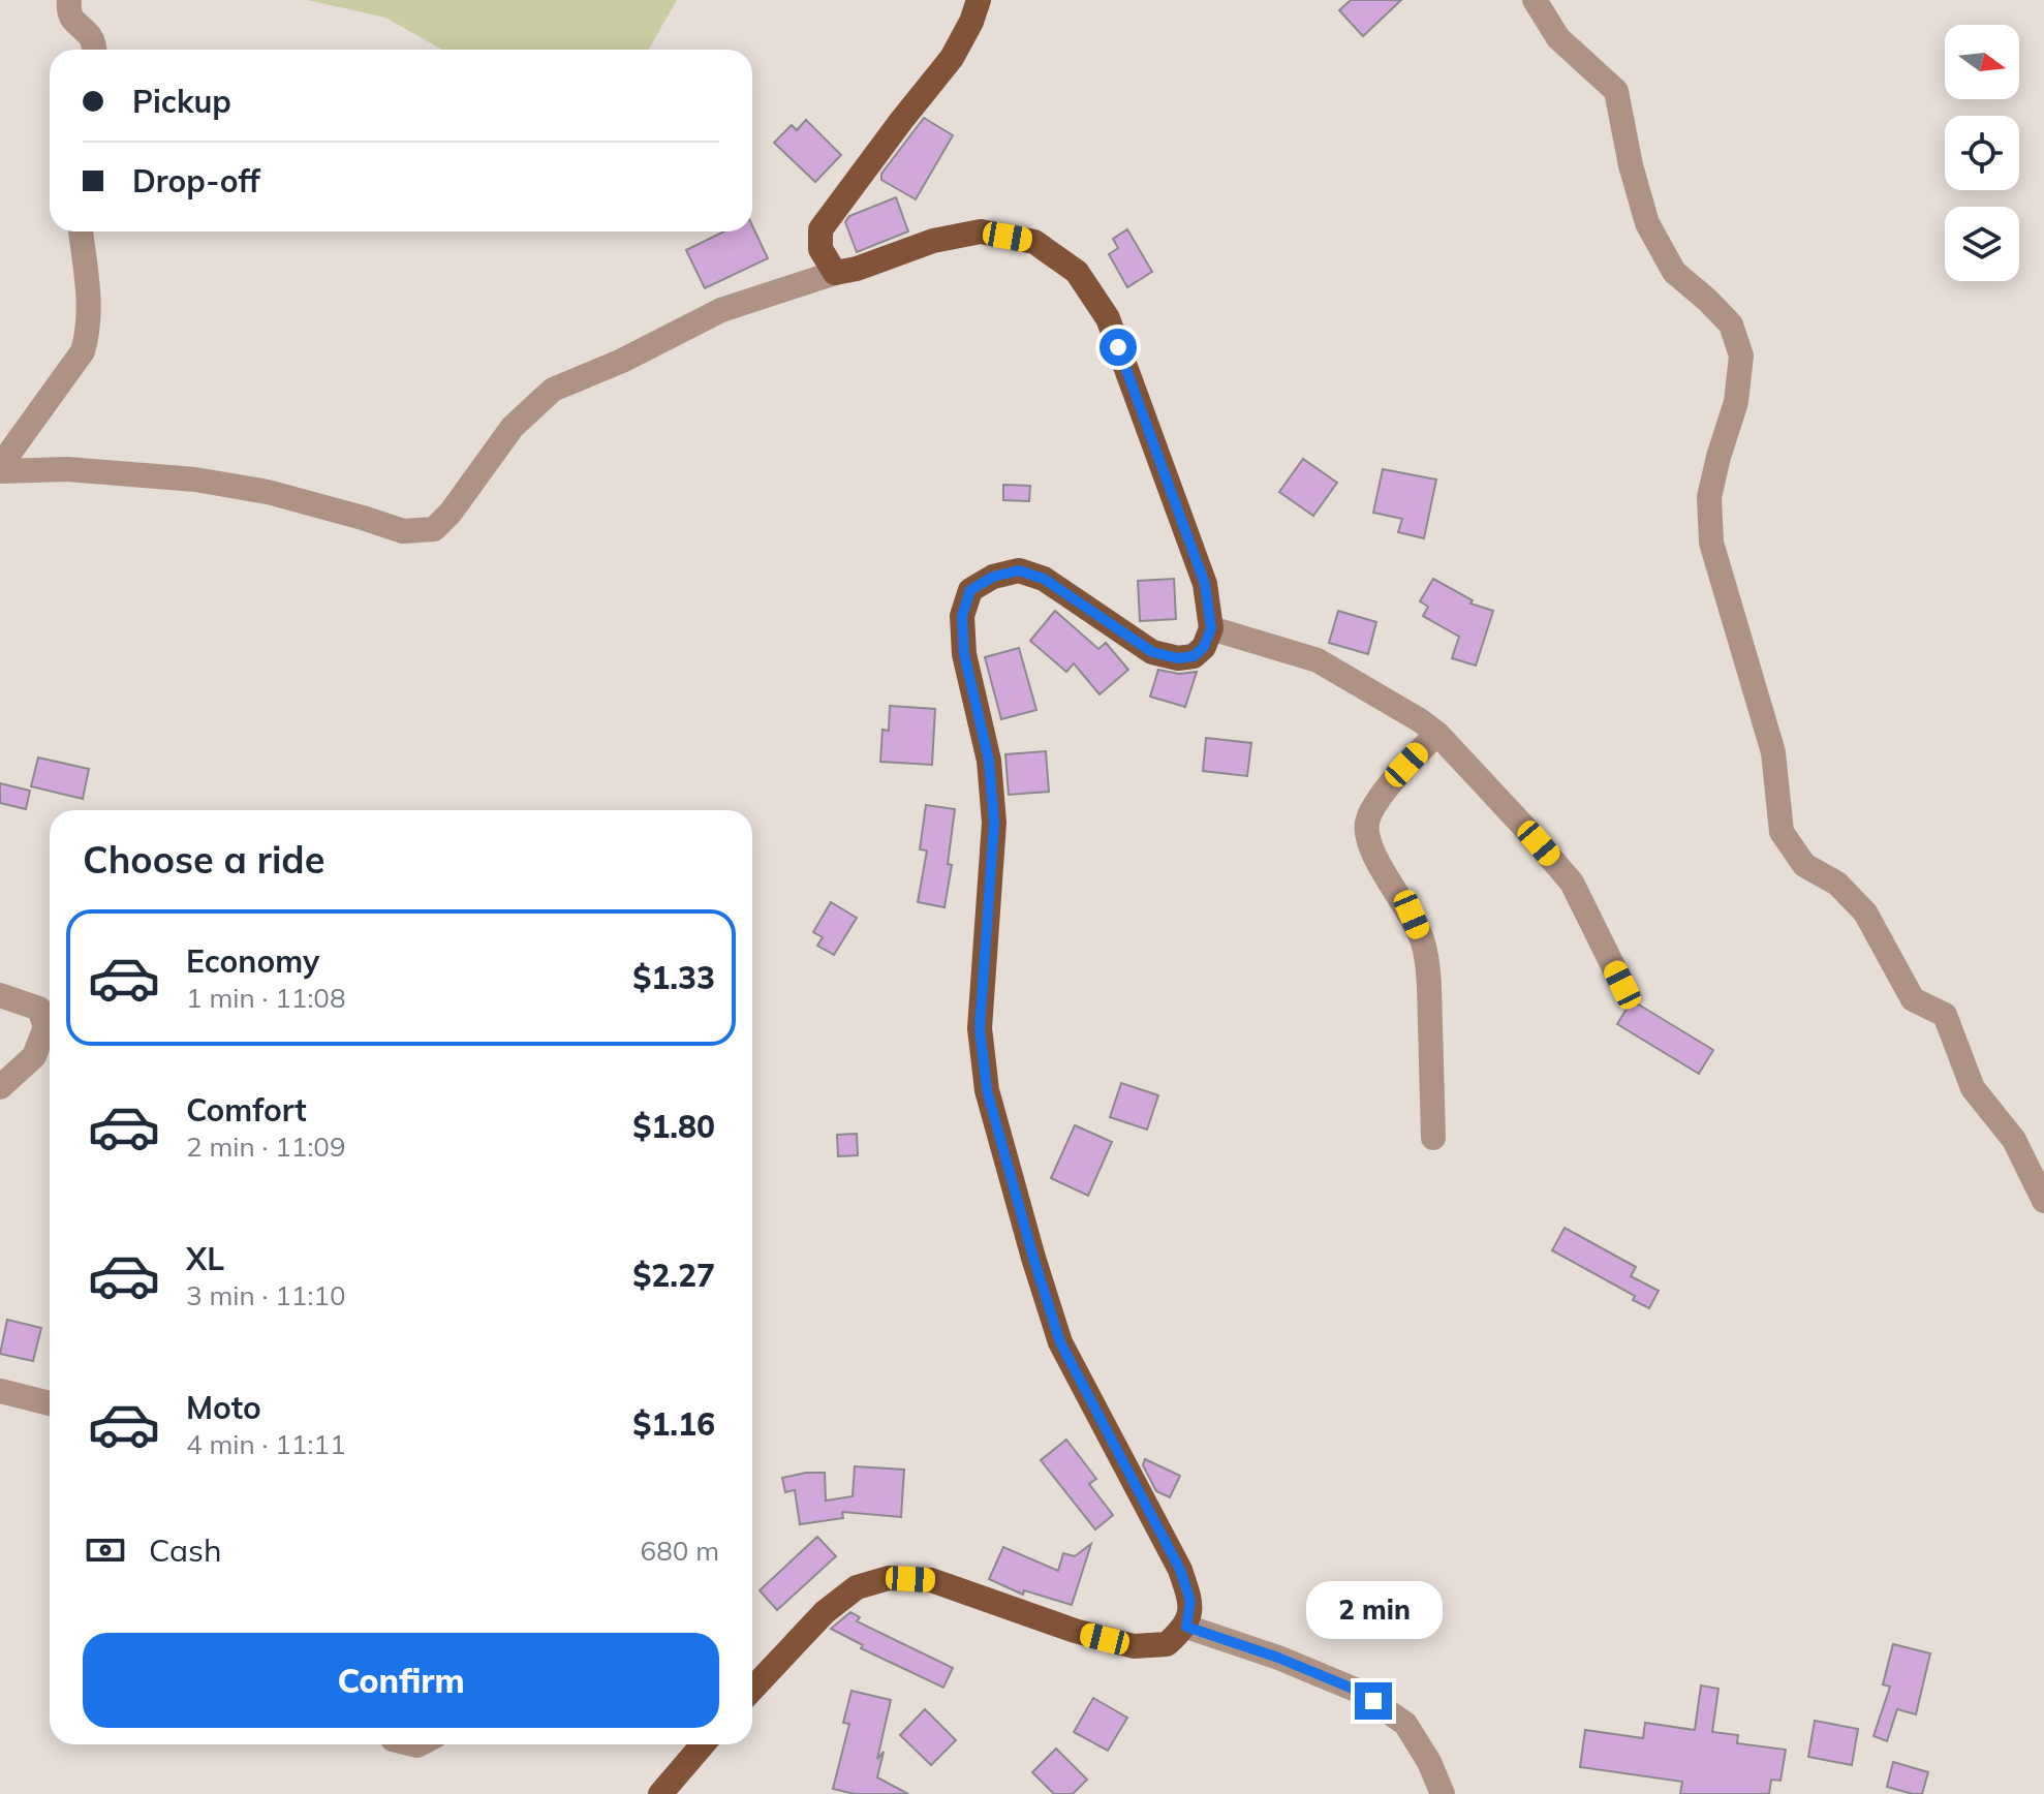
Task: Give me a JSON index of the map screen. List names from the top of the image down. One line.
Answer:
{"north":"right","page":{"banner":["Pickup","Drop-off"],"heading":"Choose a ride","list":[{"name":"Economy","note":"1 min · 11:08","value":"$1.33"},{"name":"Comfort","note":"2 min · 11:09","value":"$1.80"},{"name":"XL","note":"3 min · 11:10","value":"$2.27"},{"name":"Moto","note":"4 min · 11:11","value":"$1.16"}],"pay":["Cash","680 m"],"bubble":"2 min","buttons":"Confirm"}}
